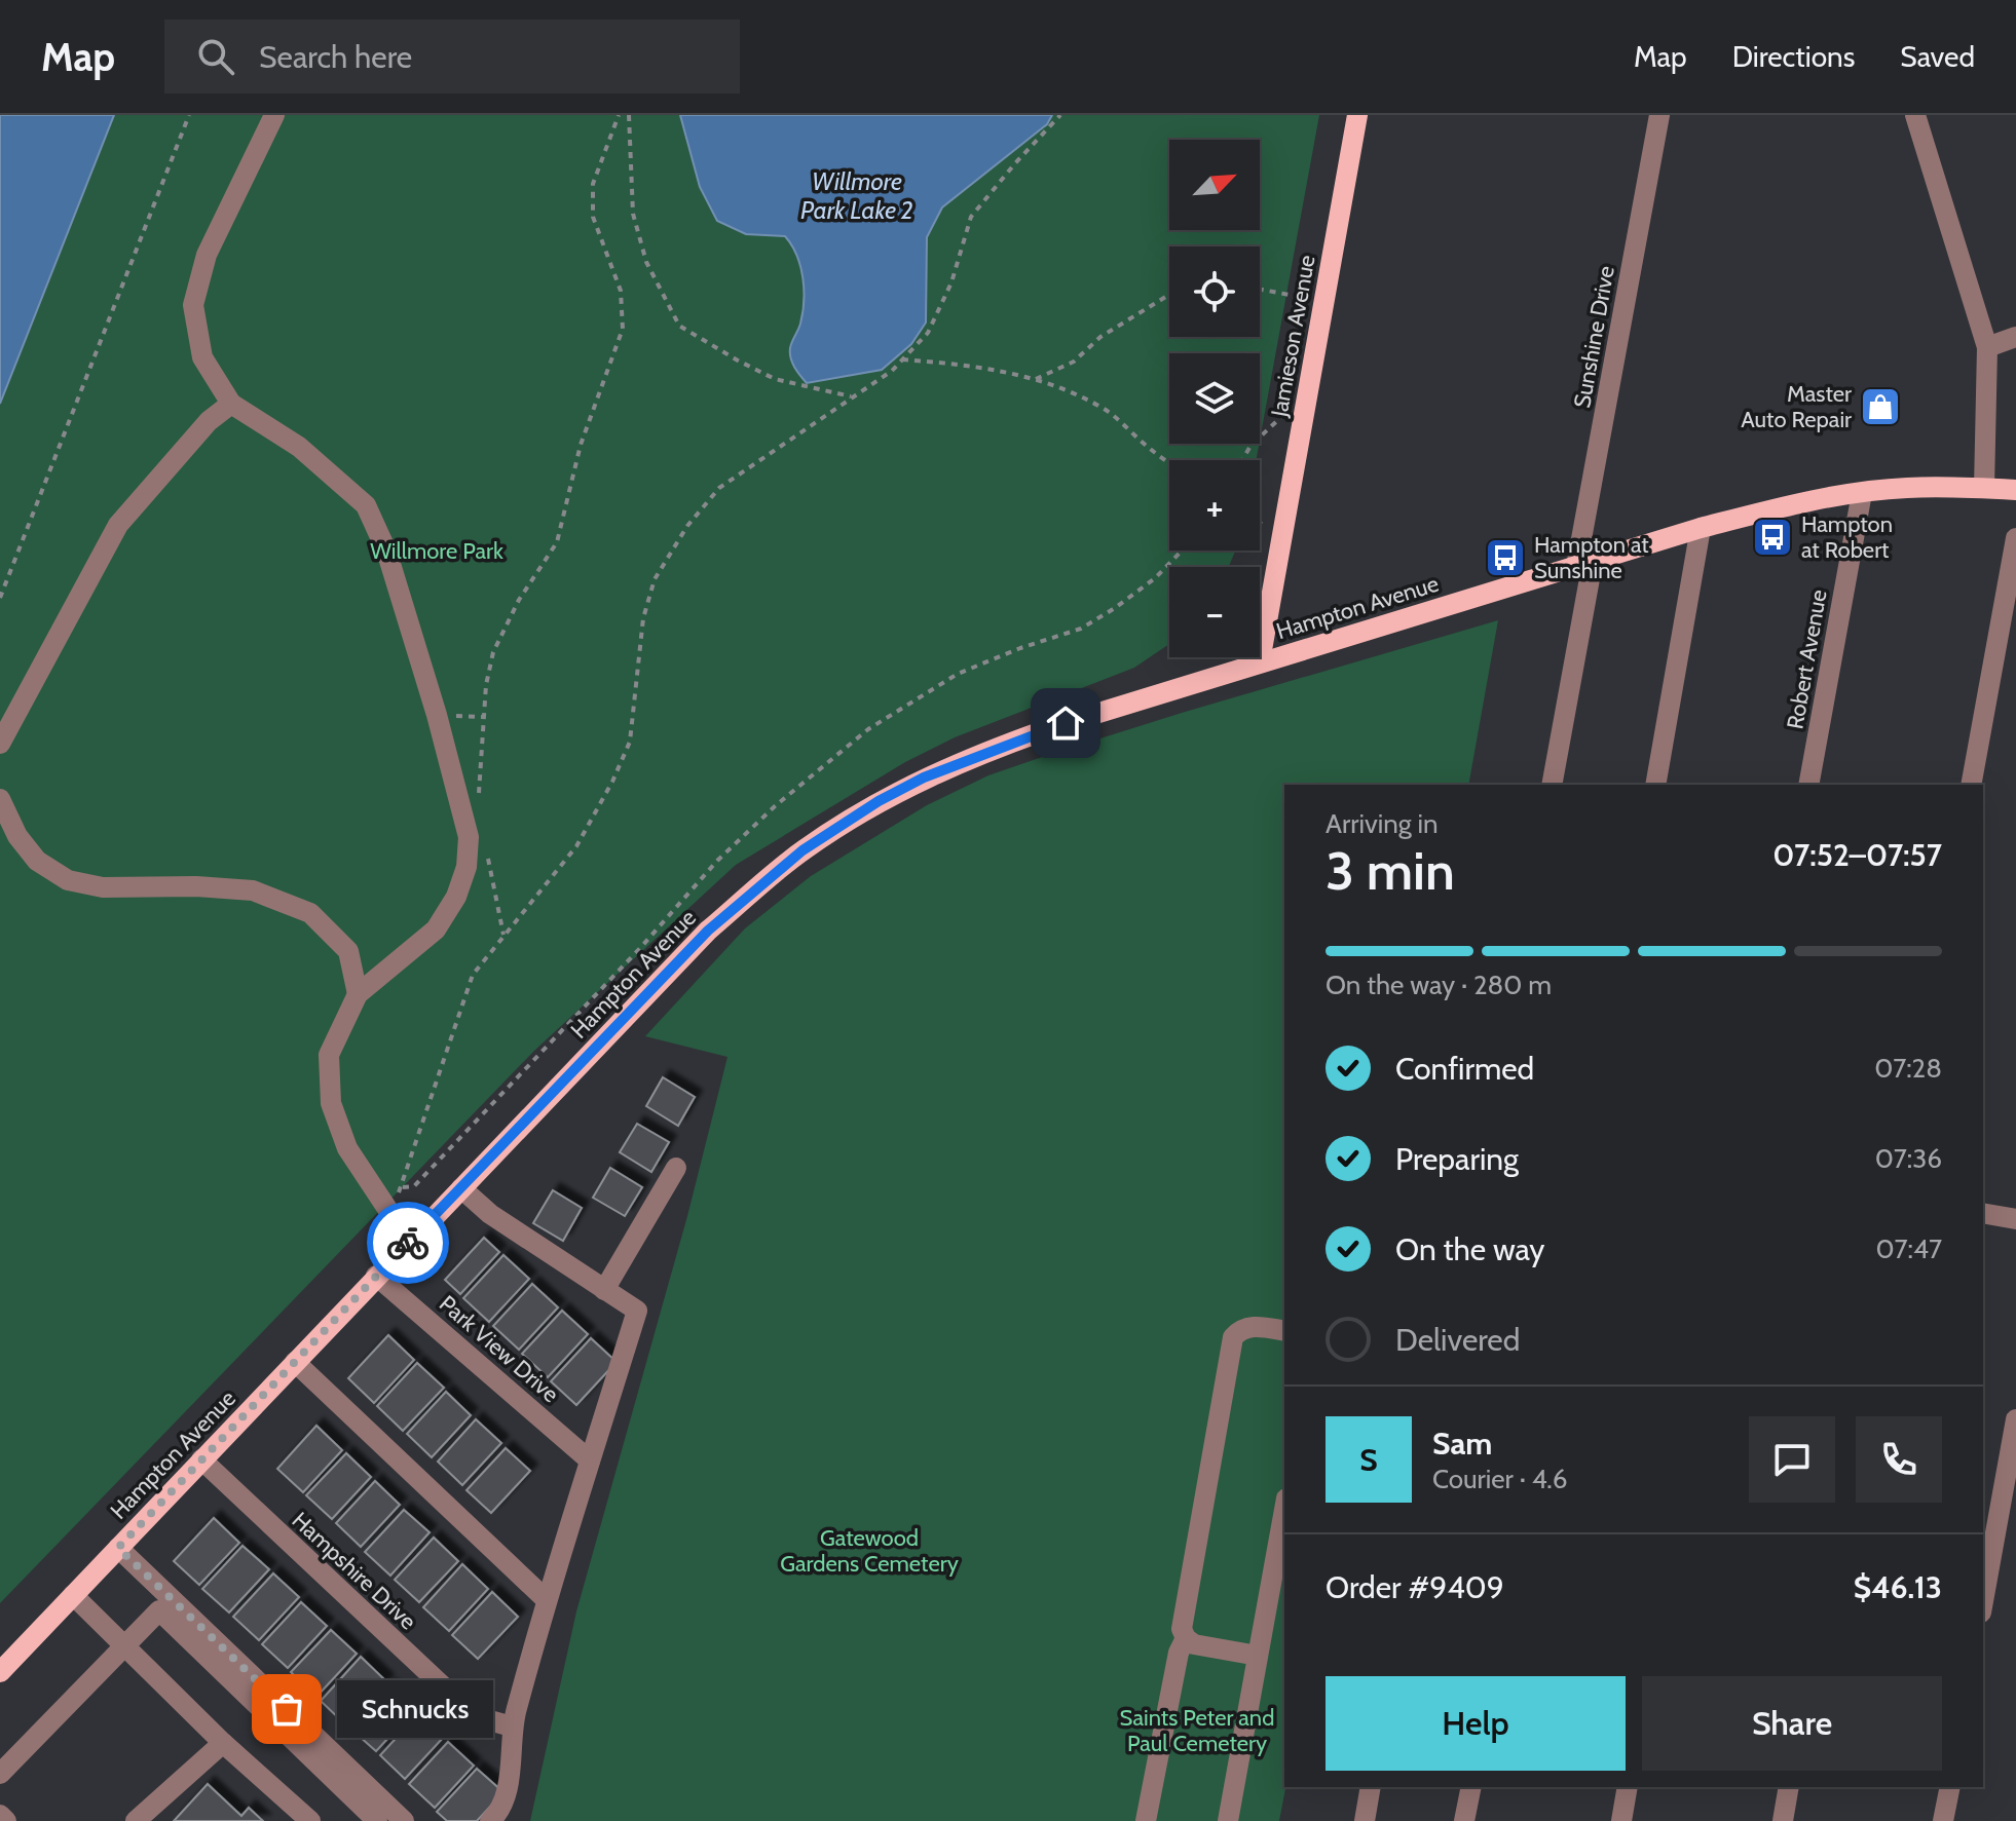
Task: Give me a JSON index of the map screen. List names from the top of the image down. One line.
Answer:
{"streets":{"main road":["Jamieson Avenue","Hampton Avenue"],"street":["Sunshine Drive","Robert Avenue","Park View Drive","Hampshire Drive"]},"crossings":[["Jamieson Avenue","Hampton Avenue"],["Sunshine Drive","Hampton Avenue"],["Hampton Avenue","Robert Avenue"],["Hampton Avenue","Park View Drive"],["Hampton Avenue","Hampshire Drive"]],"water":["Willmore Park Lake 2"],"parks":["Willmore Park","Gatewood Gardens Cemetery","Saints Peter and Paul Cemetery"],"places":{"shop":["Master Auto Repair"],"bus stop":["Hampton at Robert","Hampton at Sunshine"],"other":["Schnucks"]},"north":"top right","page":{"header":"Map","search":"Search here","nav":["Map","Directions","Saved"],"map_buttons":["+","−"],"heading":["3 min","Arriving in","07:52–07:57"],"panel":["Sam","Courier · 4.6","Order #9409","$46.13"],"bar":"On the way · 280 m","list":[["Confirmed","07:28"],["Preparing","07:36"],["On the way","07:47"],"Delivered"],"round":"S","buttons":["Help","Share"],"bubble":"Schnucks"}}
